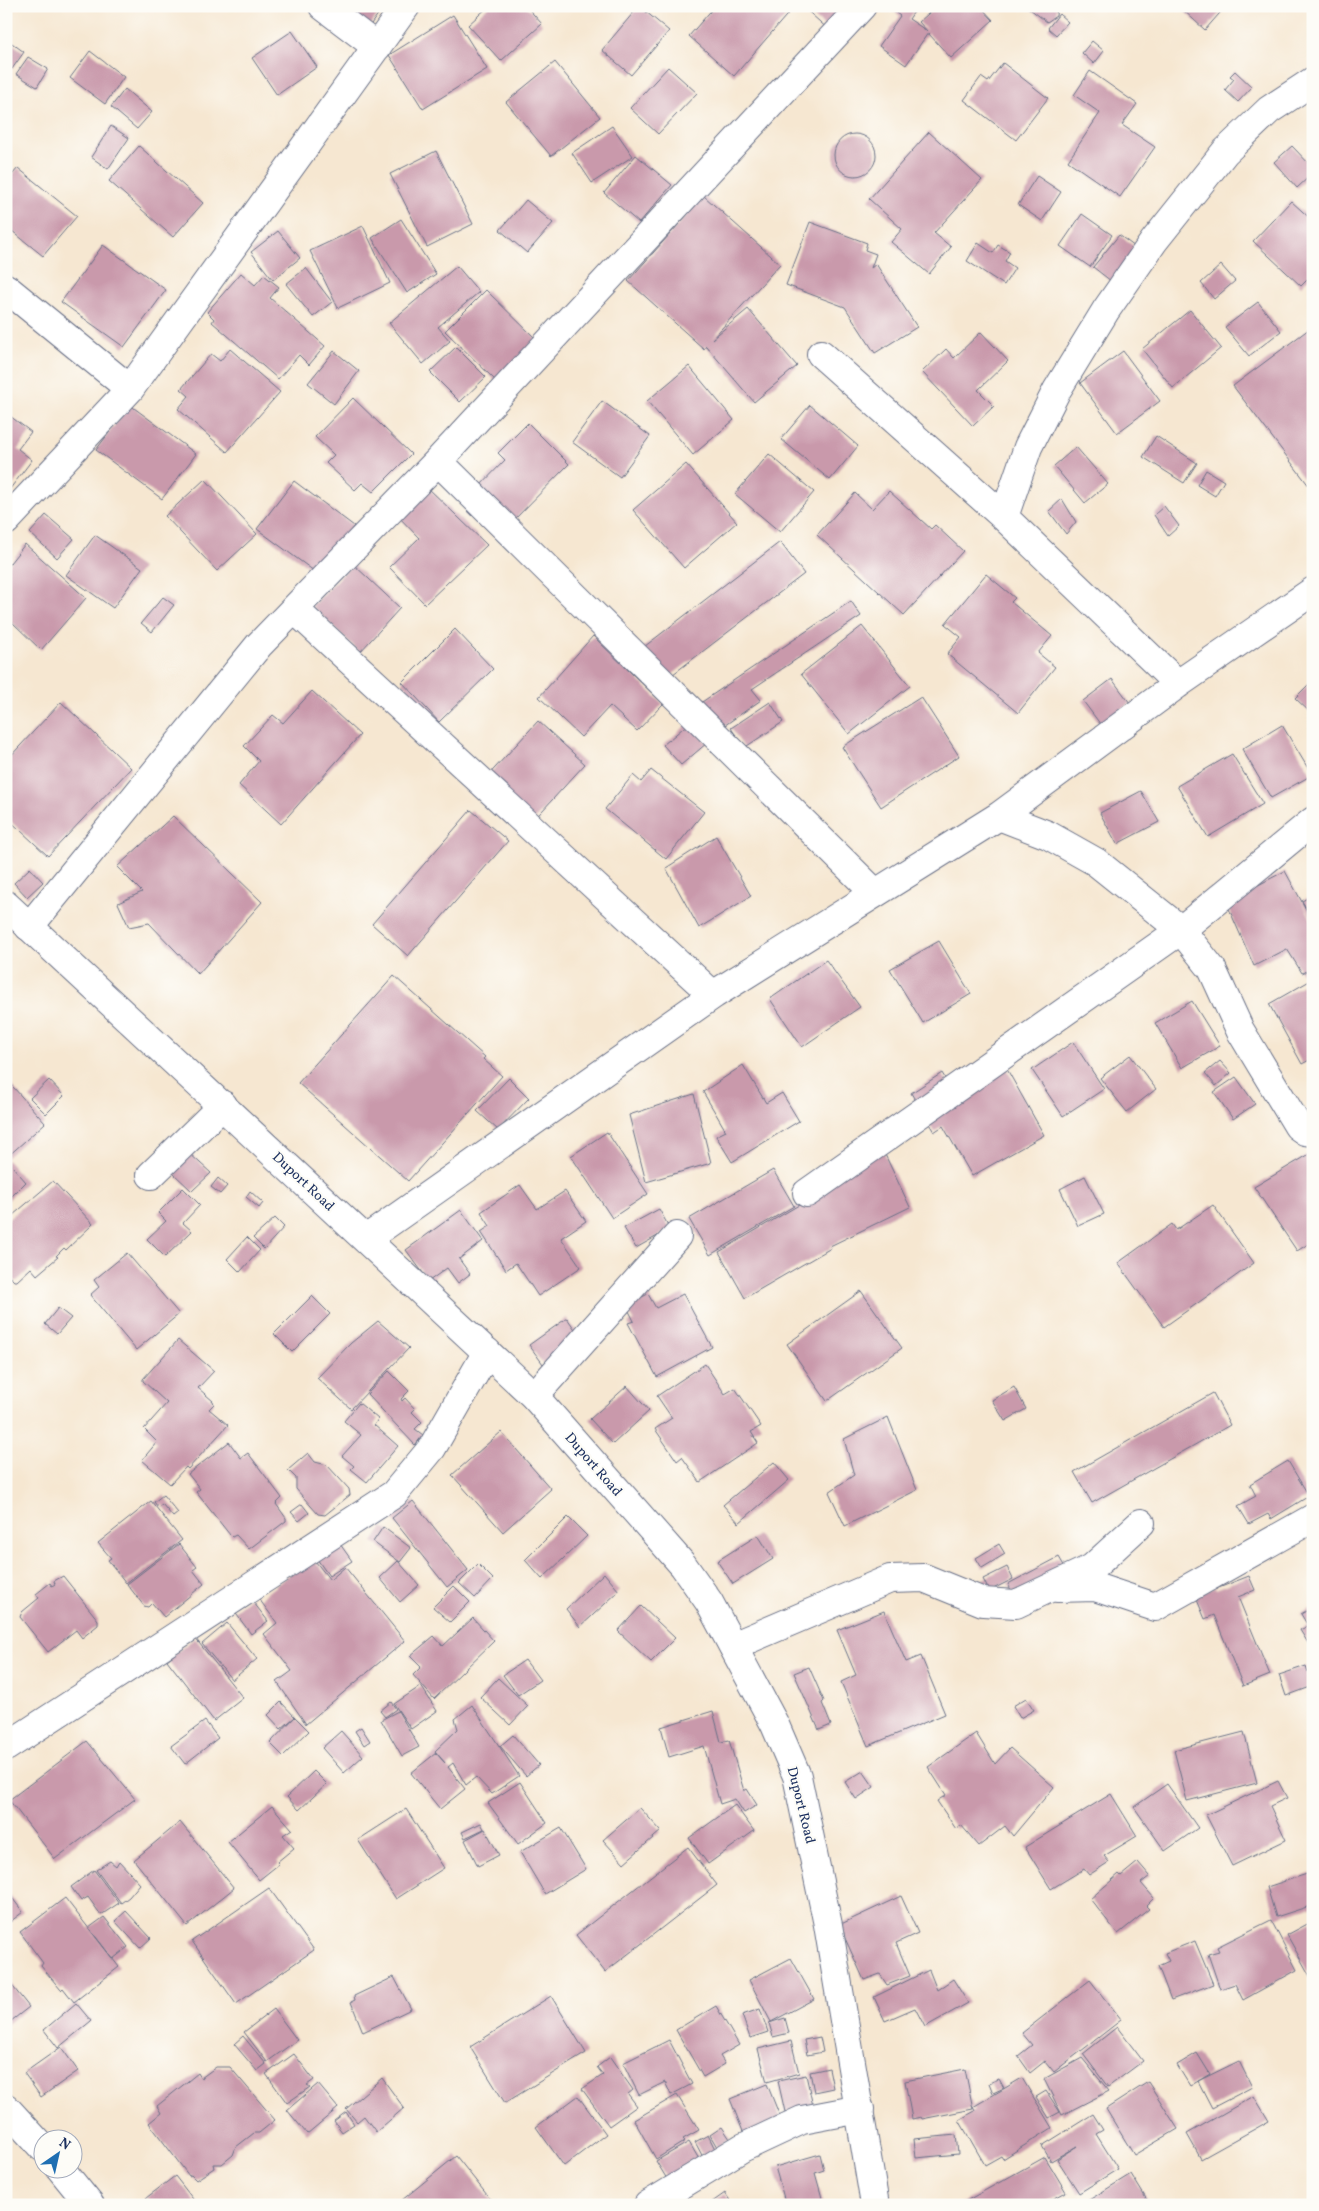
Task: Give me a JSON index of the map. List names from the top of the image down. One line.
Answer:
{"streets":{"street":["Duport Road"]},"north":"top right"}
